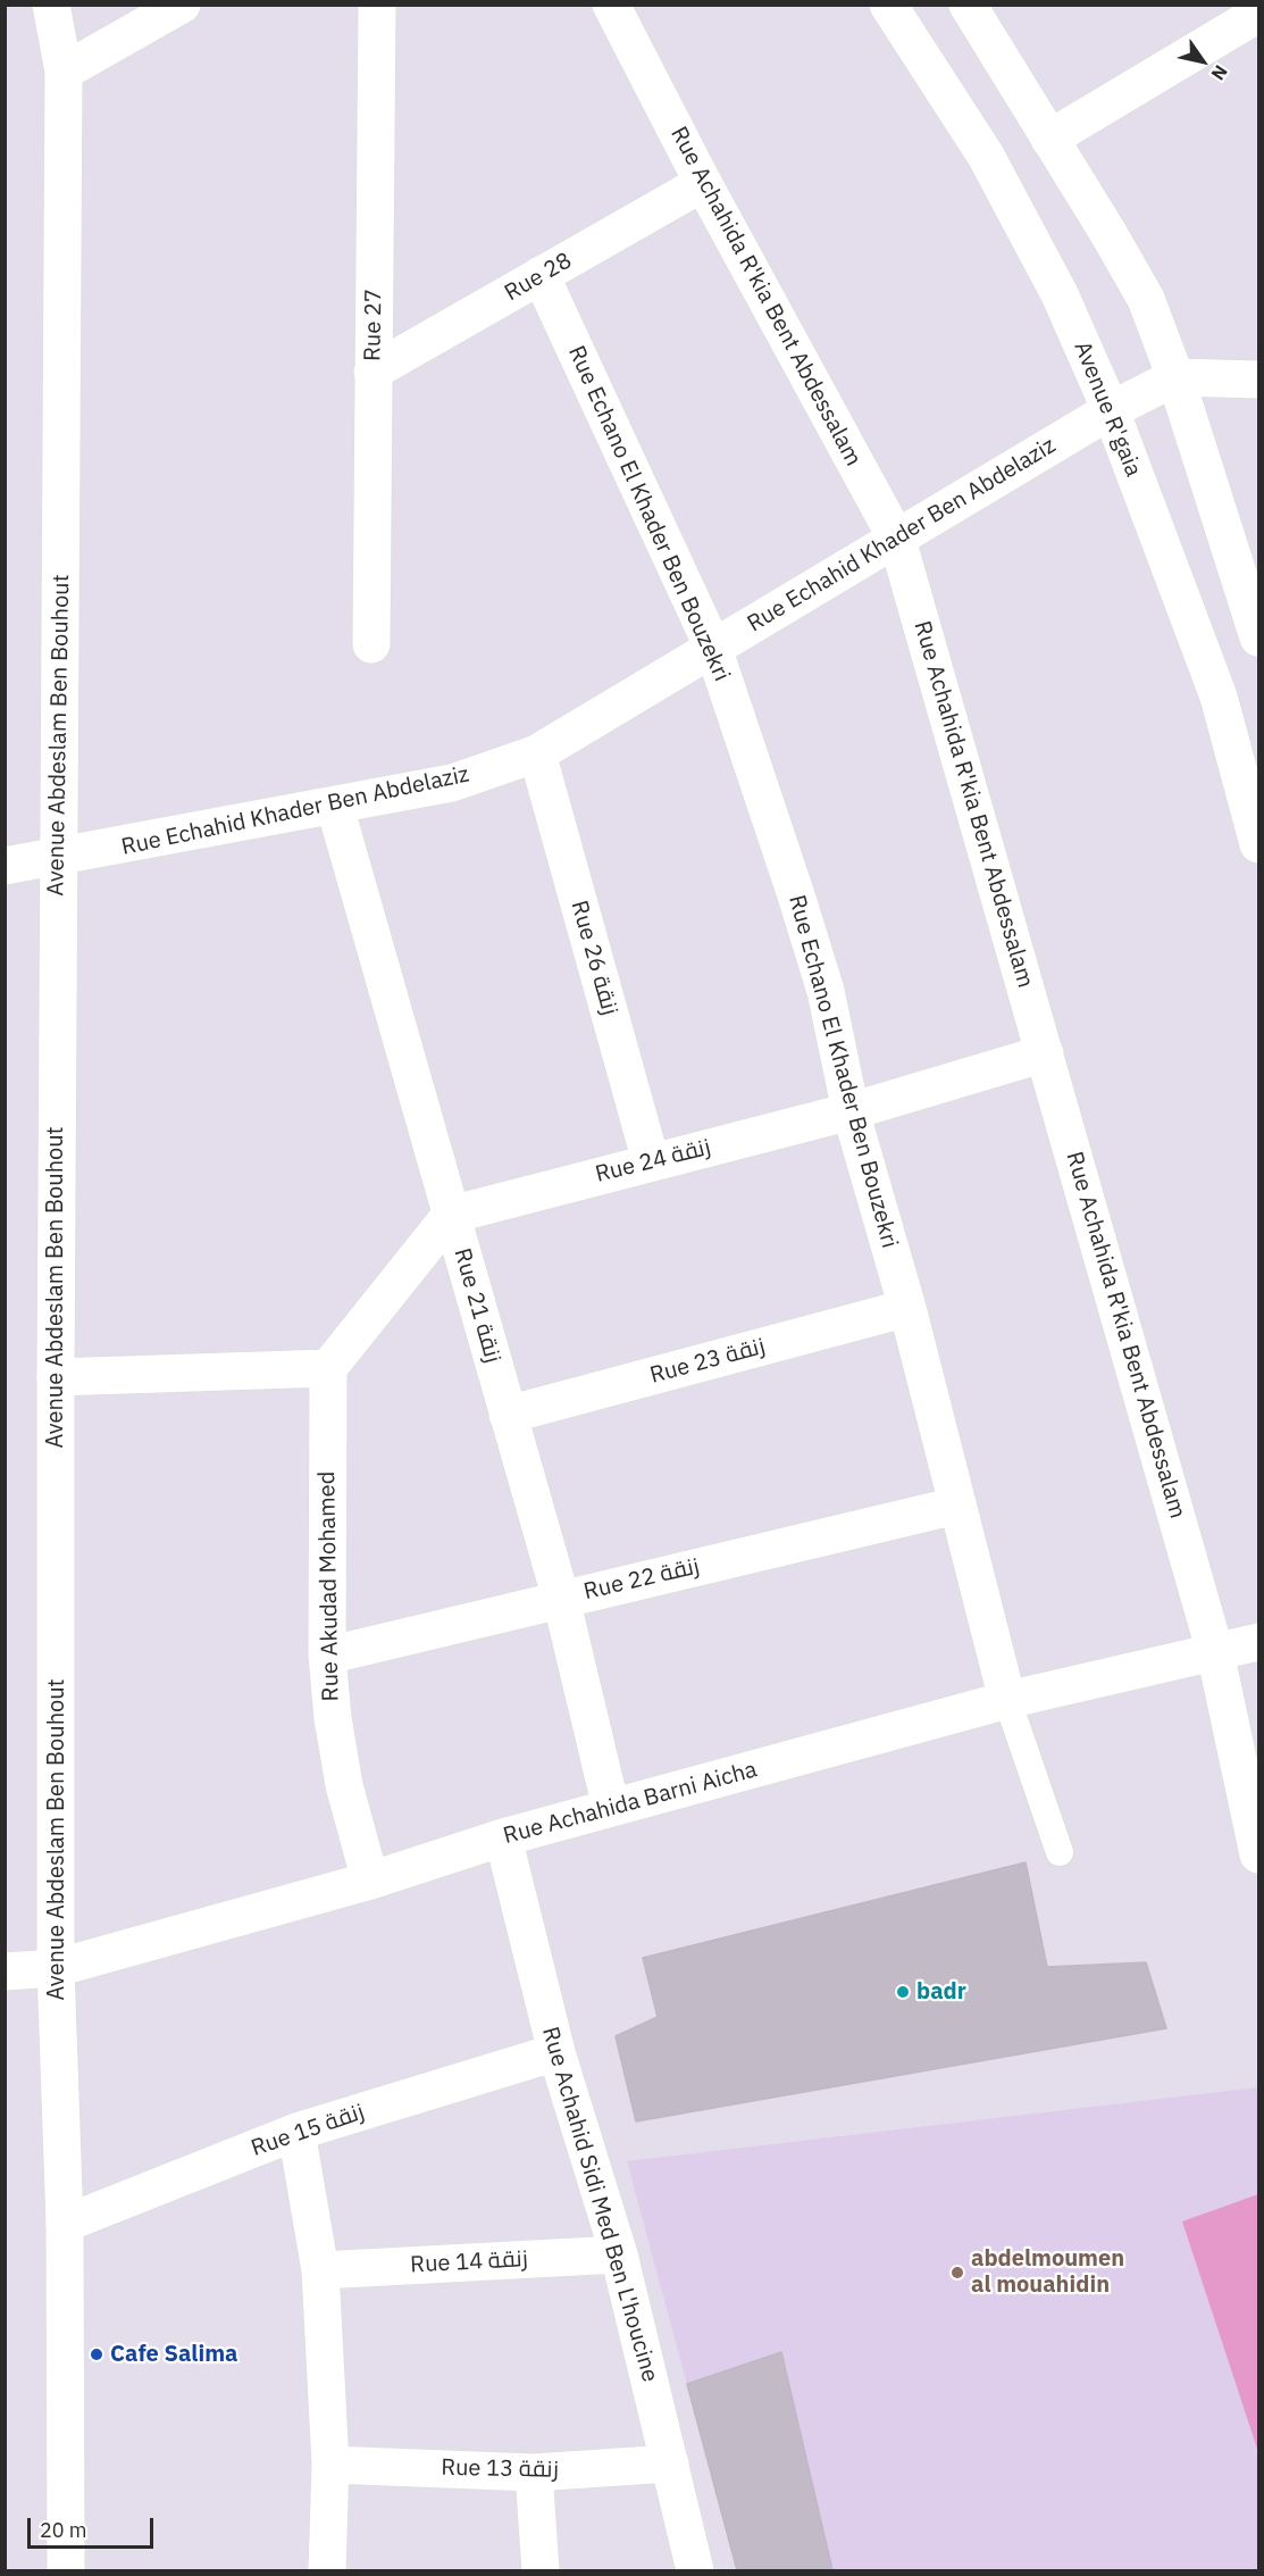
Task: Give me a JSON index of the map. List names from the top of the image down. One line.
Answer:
{"streets":{"street":["Rue 28","Rue Achahida R'kia Bent Abdessalam","Rue 27","Avenue R'gaia","Rue Echano El Khader Ben Bouzekri","Rue Echahid Khader Ben Abdelaziz","Avenue Abdeslam Ben Bouhout","Rue 26 زنقة","Rue 24 زنقة","Rue 21 زنقة","Rue 23 زنقة","Rue 22 زنقة","Rue Akudad Mohamed","Rue Achahida Barni Aicha","Rue 15 زنقة","Rue Achahid Sidi Med Ben L'houcine","Rue 14 زنقة","Rue 13 زنقة"]},"crossings":[["Rue 28","Rue Achahida R'kia Bent Abdessalam"],["Rue 28","Rue 27"],["Rue 28","Rue Echano El Khader Ben Bouzekri"],["Rue Achahida R'kia Bent Abdessalam","Rue Echahid Khader Ben Abdelaziz"],["Rue Achahida R'kia Bent Abdessalam","Rue 24 زنقة"],["Rue Achahida R'kia Bent Abdessalam","Rue Achahida Barni Aicha"],["Avenue R'gaia","Rue Echahid Khader Ben Abdelaziz"],["Rue Echano El Khader Ben Bouzekri","Rue Echahid Khader Ben Abdelaziz"],["Rue Echano El Khader Ben Bouzekri","Rue 24 زنقة"],["Rue Echano El Khader Ben Bouzekri","Rue 23 زنقة"],["Rue Echano El Khader Ben Bouzekri","Rue 22 زنقة"],["Rue Echano El Khader Ben Bouzekri","Rue Achahida Barni Aicha"],["Rue Echahid Khader Ben Abdelaziz","Avenue Abdeslam Ben Bouhout"],["Rue Echahid Khader Ben Abdelaziz","Rue 26 زنقة"],["Rue Echahid Khader Ben Abdelaziz","Rue 21 زنقة"],["Avenue Abdeslam Ben Bouhout","Rue Achahida Barni Aicha"],["Avenue Abdeslam Ben Bouhout","Rue 15 زنقة"],["Rue 26 زنقة","Rue 24 زنقة"],["Rue 24 زنقة","Rue 21 زنقة"],["Rue 21 زنقة","Rue 23 زنقة"],["Rue 21 زنقة","Rue 22 زنقة"],["Rue 21 زنقة","Rue Achahida Barni Aicha"],["Rue 22 زنقة","Rue Akudad Mohamed"],["Rue Akudad Mohamed","Rue Achahida Barni Aicha"],["Rue Achahida Barni Aicha","Rue Achahid Sidi Med Ben L'houcine"],["Rue 15 زنقة","Rue Achahid Sidi Med Ben L'houcine"],["Rue Achahid Sidi Med Ben L'houcine","Rue 14 زنقة"],["Rue Achahid Sidi Med Ben L'houcine","Rue 13 زنقة"]],"places":["badr","abdelmoumen al mouahidin","Cafe Salima"],"scale_bar":"20 m","north":"bottom right"}
